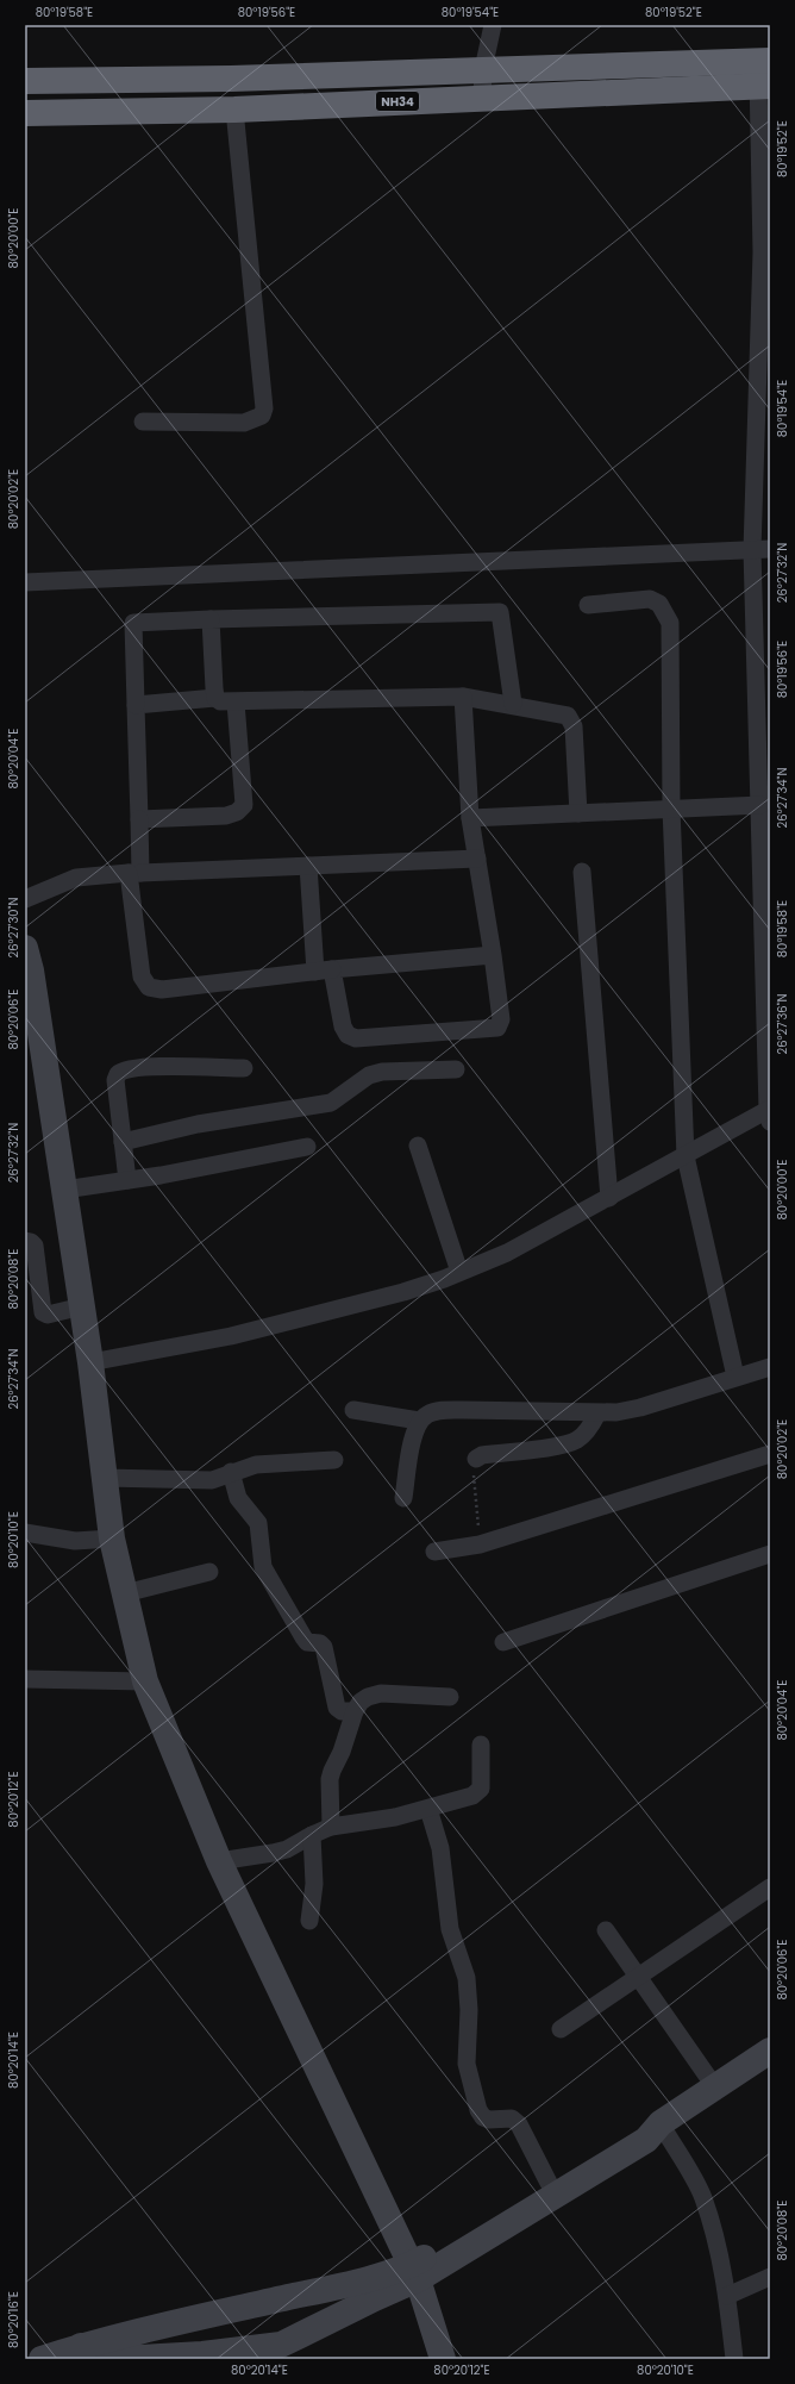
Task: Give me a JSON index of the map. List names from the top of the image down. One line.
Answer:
{"streets":{"highway":["NH34"]},"coordinates":["80°19'58\"E","80°19'56\"E","80°19'54\"E","80°19'52\"E","80°20'00\"E","80°20'02\"E","26°27'32\"N","80°20'04\"E","26°27'34\"N","26°27'30\"N","80°20'06\"E","26°27'36\"N","80°20'08\"E","80°20'10\"E","80°20'12\"E","80°20'14\"E","80°20'16\"E"]}
